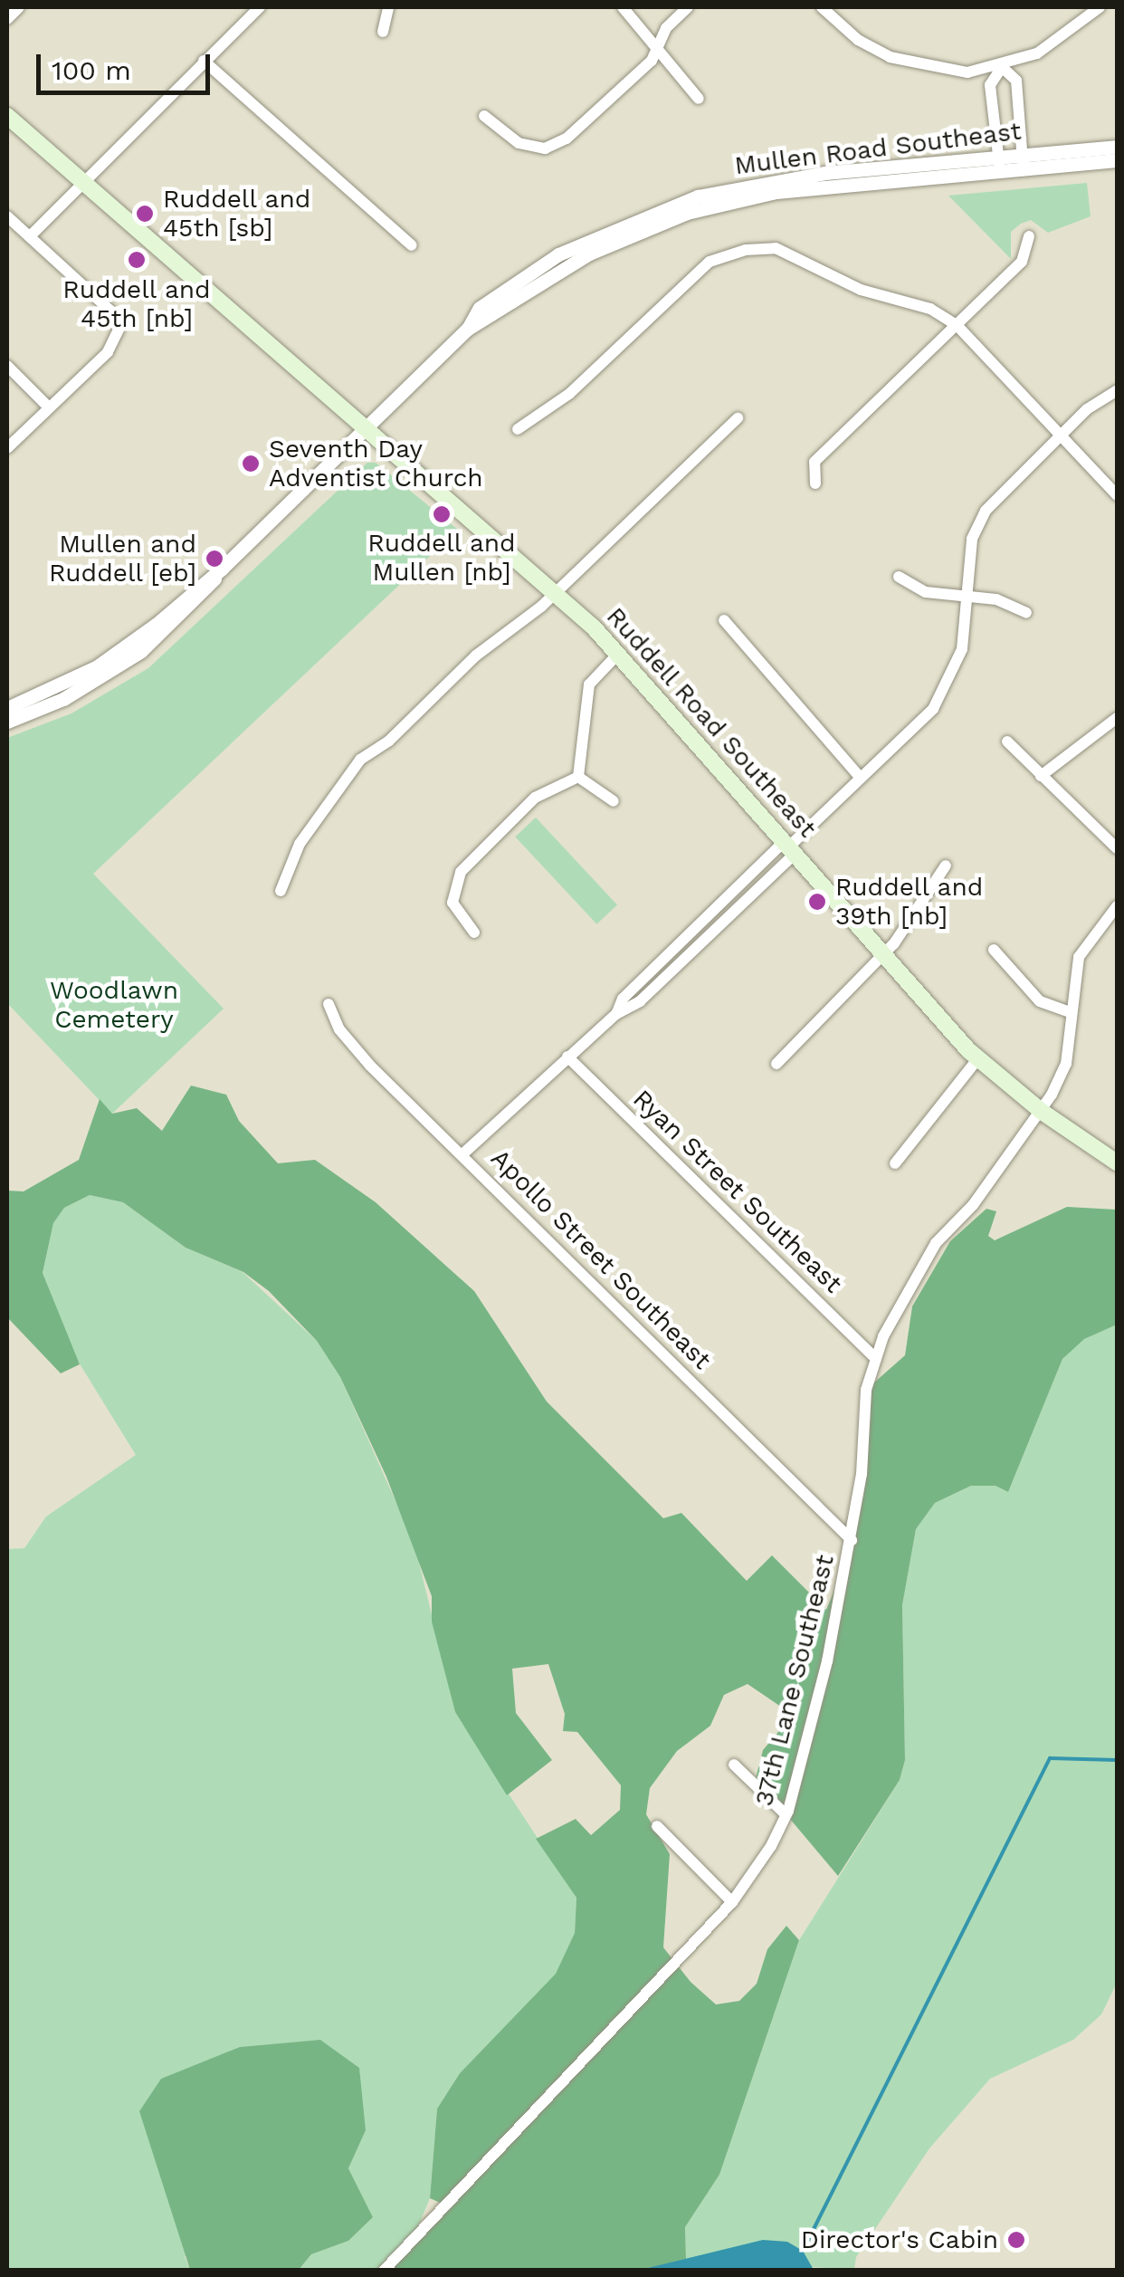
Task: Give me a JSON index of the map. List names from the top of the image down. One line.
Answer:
{"streets":{"main road":["Ruddell Road Southeast"],"street":["Mullen Road Southeast","Ryan Street Southeast","Apollo Street Southeast","37th Lane Southeast"]},"crossings":[["Mullen Road Southeast","Ruddell Road Southeast"],["Ruddell Road Southeast","37th Lane Southeast"],["Ryan Street Southeast","37th Lane Southeast"],["Apollo Street Southeast","37th Lane Southeast"]],"parks":["Woodlawn Cemetery"],"places":["Ruddell and 45th [sb]","Ruddell and 45th [nb]","Seventh Day Adventist Church","Ruddell and Mullen [nb]","Mullen and Ruddell [eb]","Ruddell and 39th [nb]","Director's Cabin"],"scale_bar":"100 m"}
